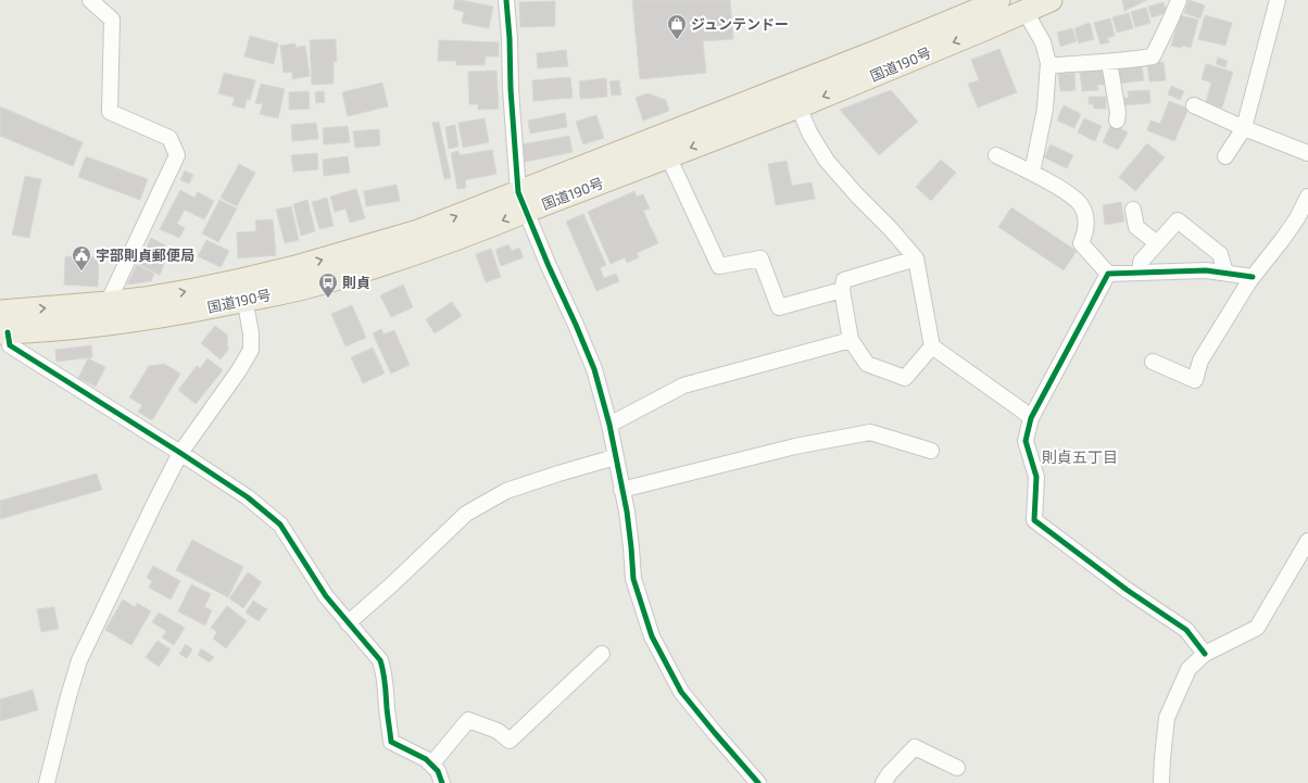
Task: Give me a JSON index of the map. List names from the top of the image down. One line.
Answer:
{"streets":{"highway":["国道190号"]},"districts":["則貞五丁目"],"places":{"shop":["ジュンテンドー"],"public building":["宇部則貞郵便局"],"bus stop":["則貞"]}}
